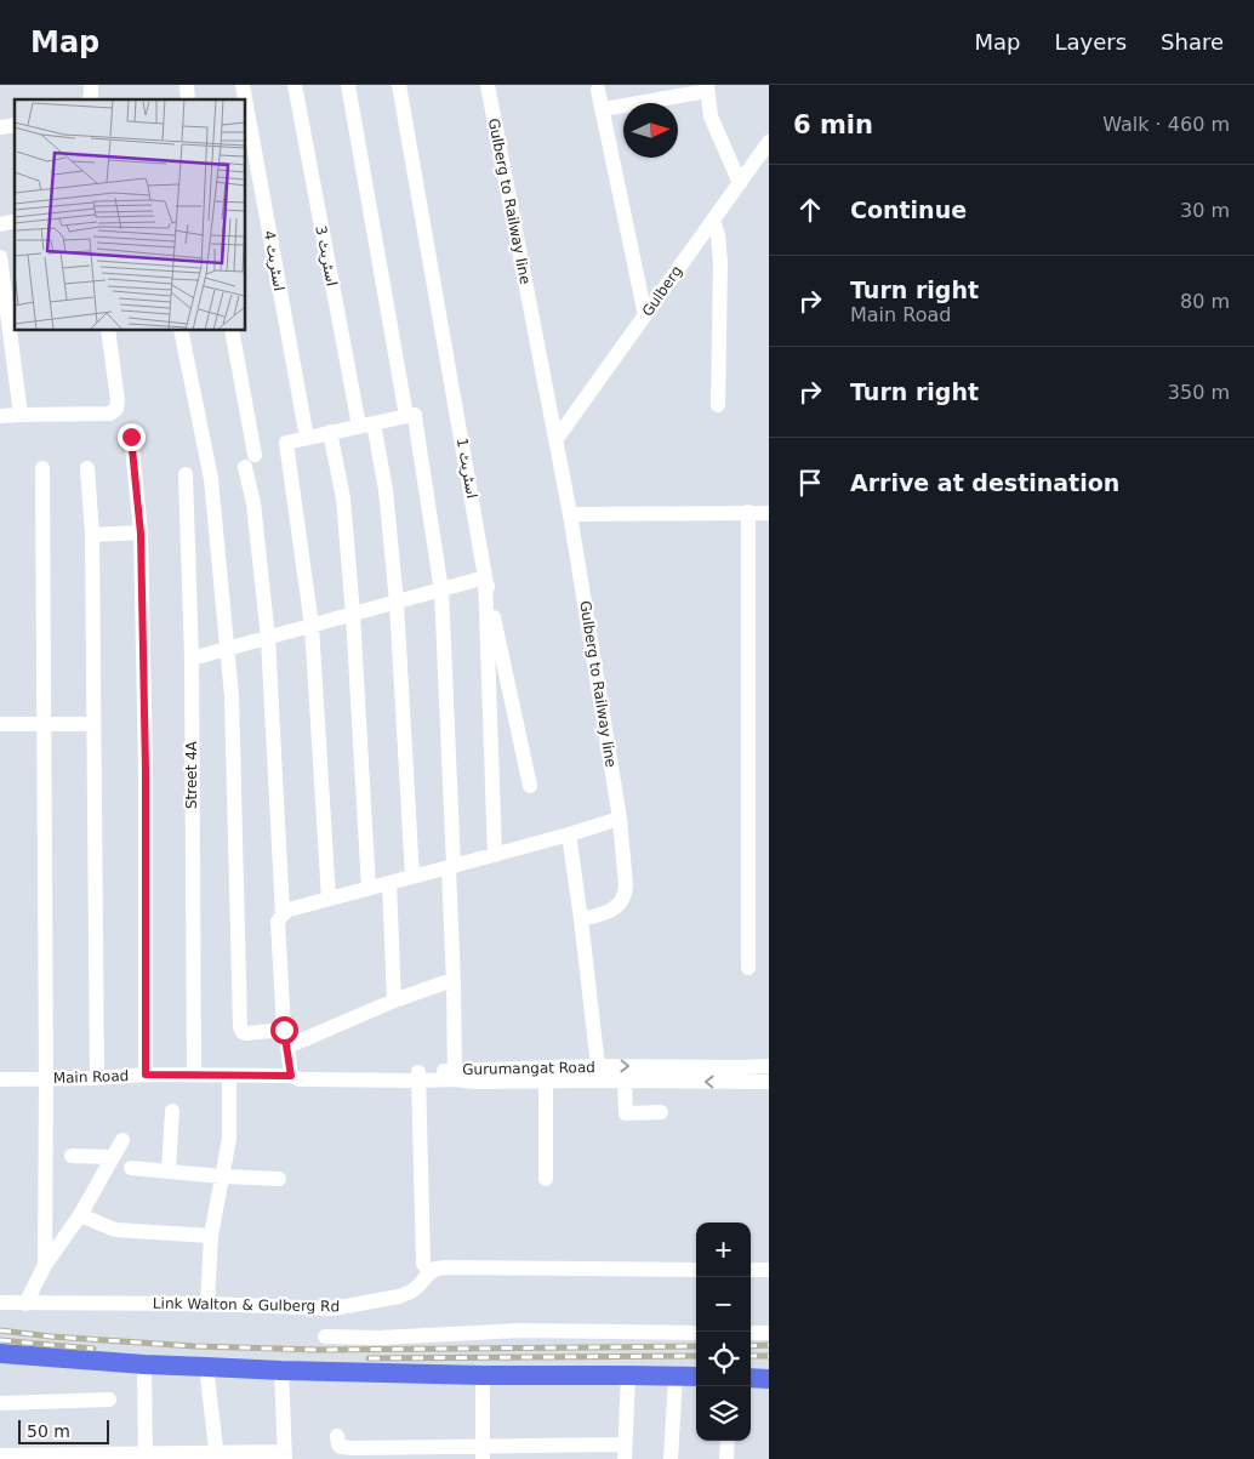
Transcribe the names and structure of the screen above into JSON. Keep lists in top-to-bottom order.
{
  "streets": {
    "street": [
      "Gulberg to Railway line",
      "اسٹریٹ 3",
      "اسٹریٹ 4",
      "Gulberg",
      "اسٹریٹ 1",
      "Street 4A",
      "Gurumangat Road",
      "Main Road",
      "Link Walton & Gulberg Rd"
    ]
  },
  "crossings": [
    ["Gulberg to Railway line", "Gulberg"],
    ["Street 4A", "Main Road"],
    ["Gurumangat Road", "Main Road"]
  ],
  "scale_bar": "50 m",
  "north": "right",
  "page": {
    "header": "Map",
    "nav": ["Map", "Layers", "Share"],
    "heading": ["6 min", "Walk · 460 m"],
    "list": [
      ["Continue", "30 m"],
      ["Turn right", "Main Road", "80 m"],
      ["Turn right", "350 m"],
      "Arrive at destination"
    ],
    "map_buttons": ["+", "−"],
    "scale": "50 m"
  }
}
